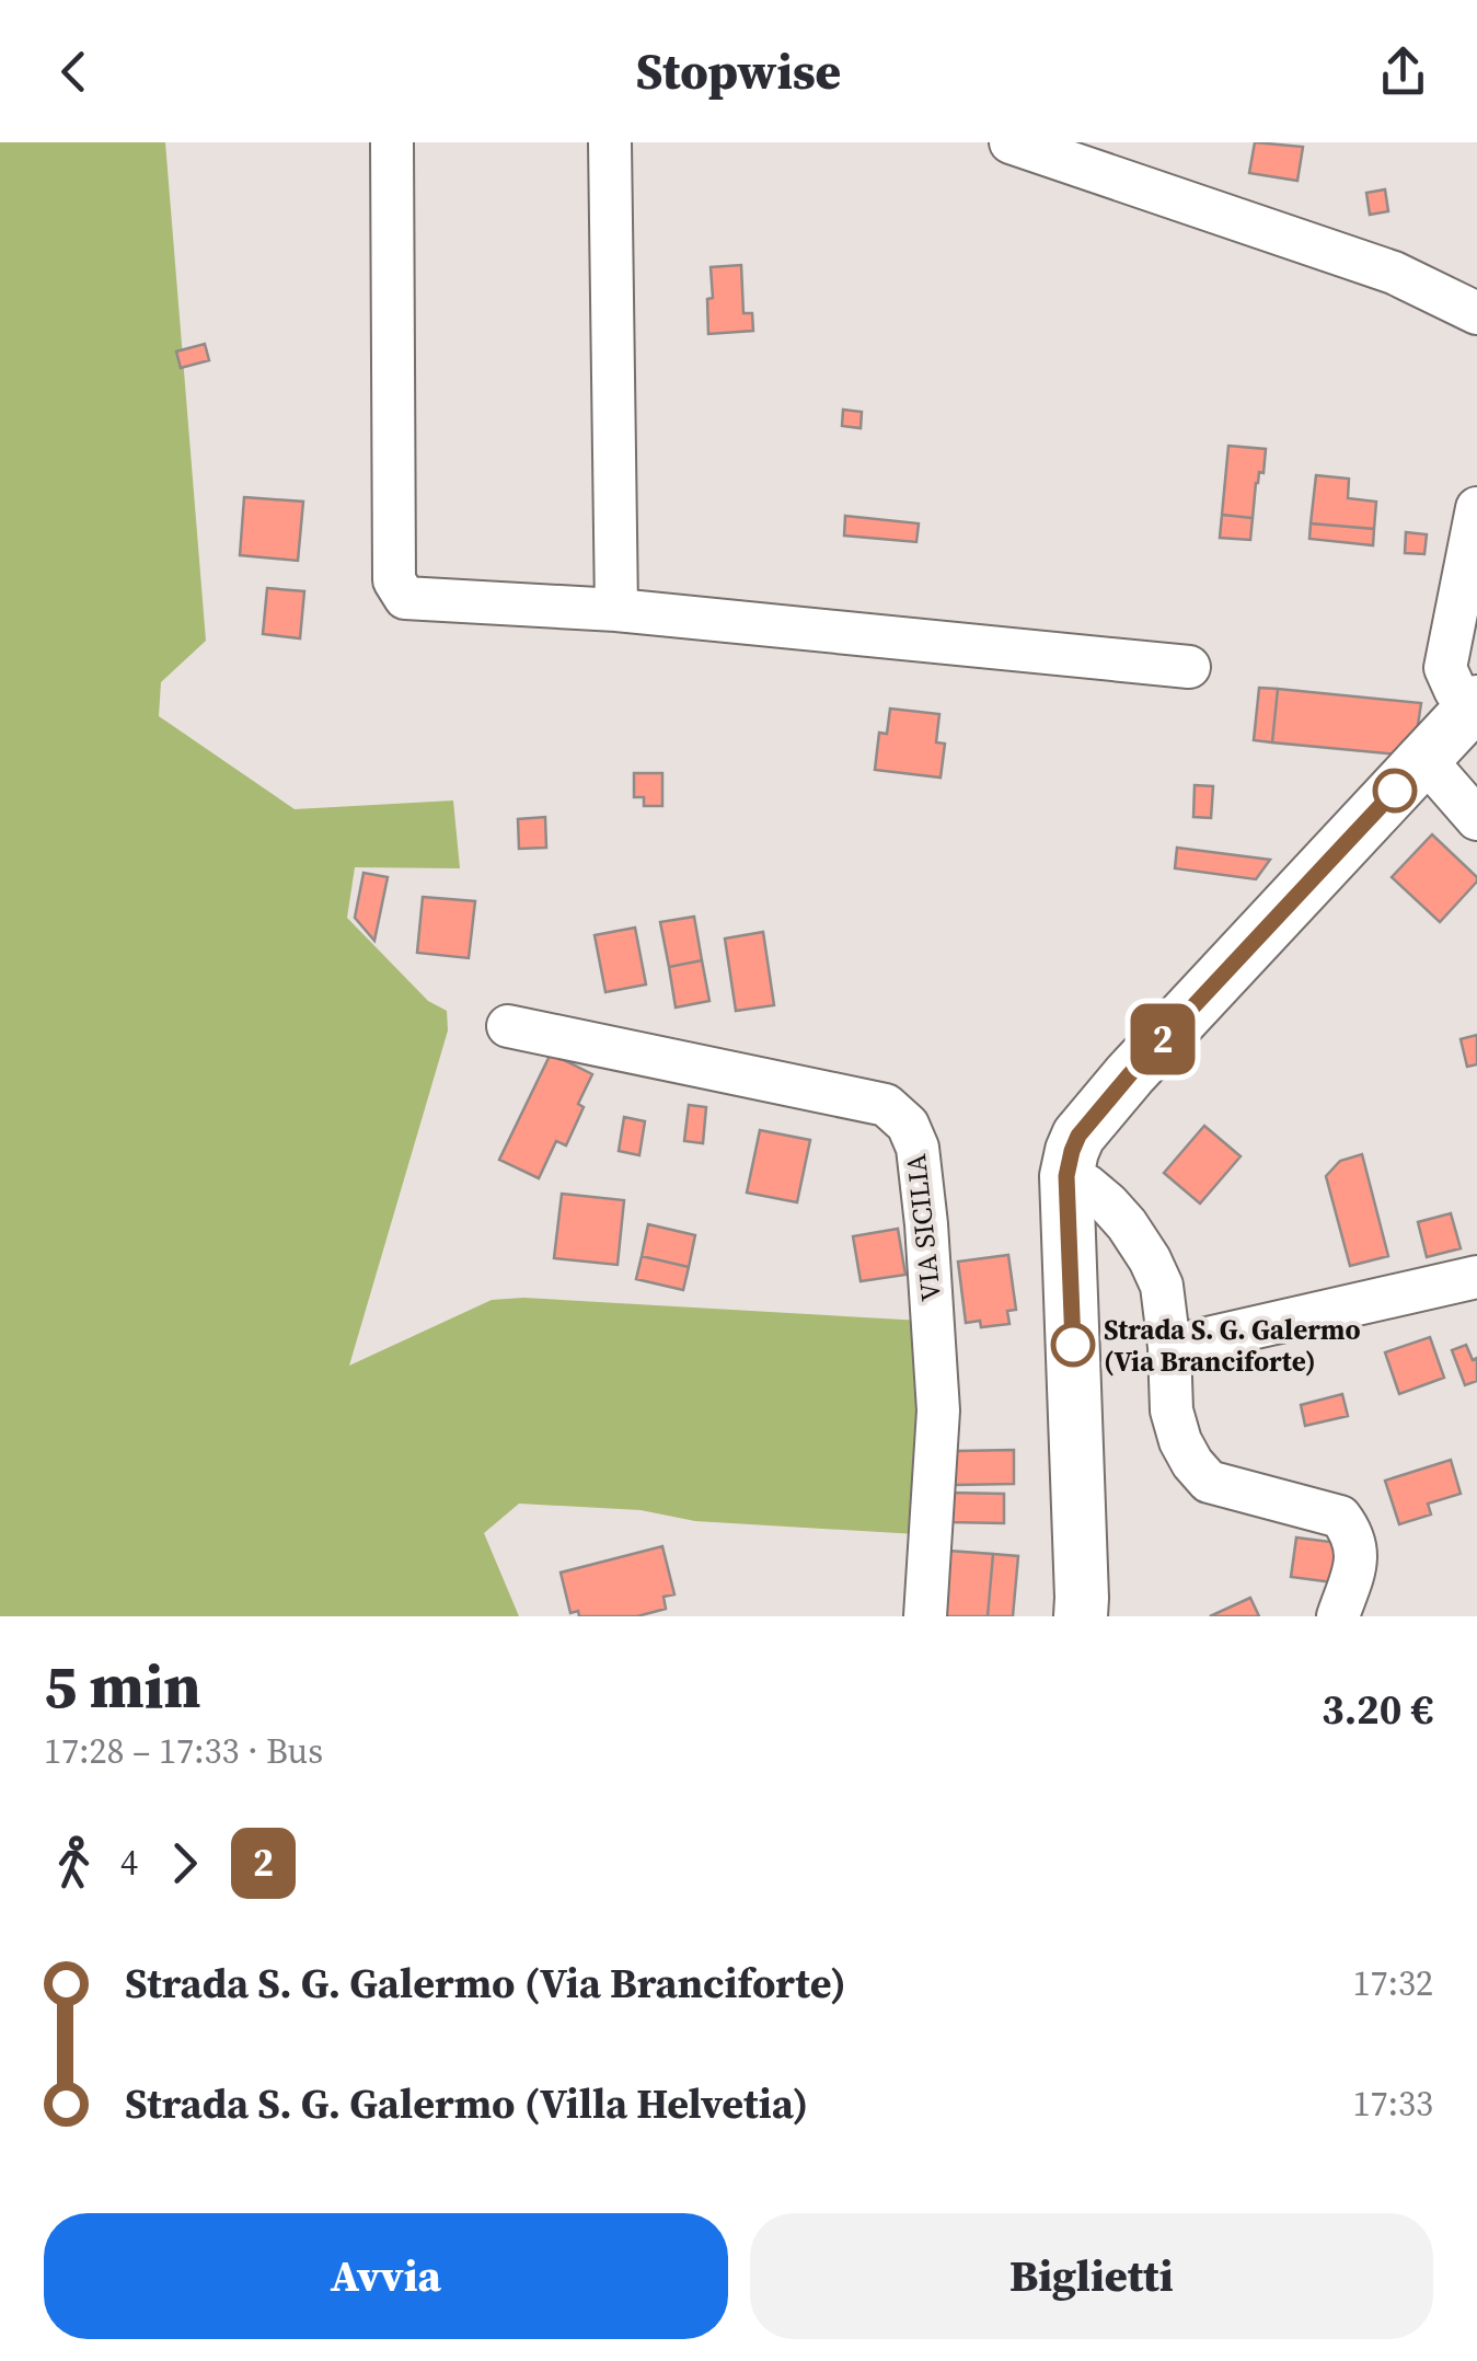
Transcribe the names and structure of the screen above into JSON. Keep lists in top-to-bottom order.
{
  "streets": {
    "street": ["VIA SICILIA"]
  },
  "places": ["Strada S. G. Galermo (Via Branciforte)"],
  "lines": ["bus line 2"],
  "page": {
    "header": "Stopwise",
    "on_map": "2",
    "heading": ["5 min", "17:28 – 17:33 · Bus", "3.20 €"],
    "legs": ["4", "2"],
    "list": [
      {
        "name": "Strada S. G. Galermo (Via Branciforte)",
        "value": "17:32"
      },
      {
        "name": "Strada S. G. Galermo (Villa Helvetia)",
        "value": "17:33"
      }
    ],
    "buttons": ["Avvia", "Biglietti"]
  }
}
